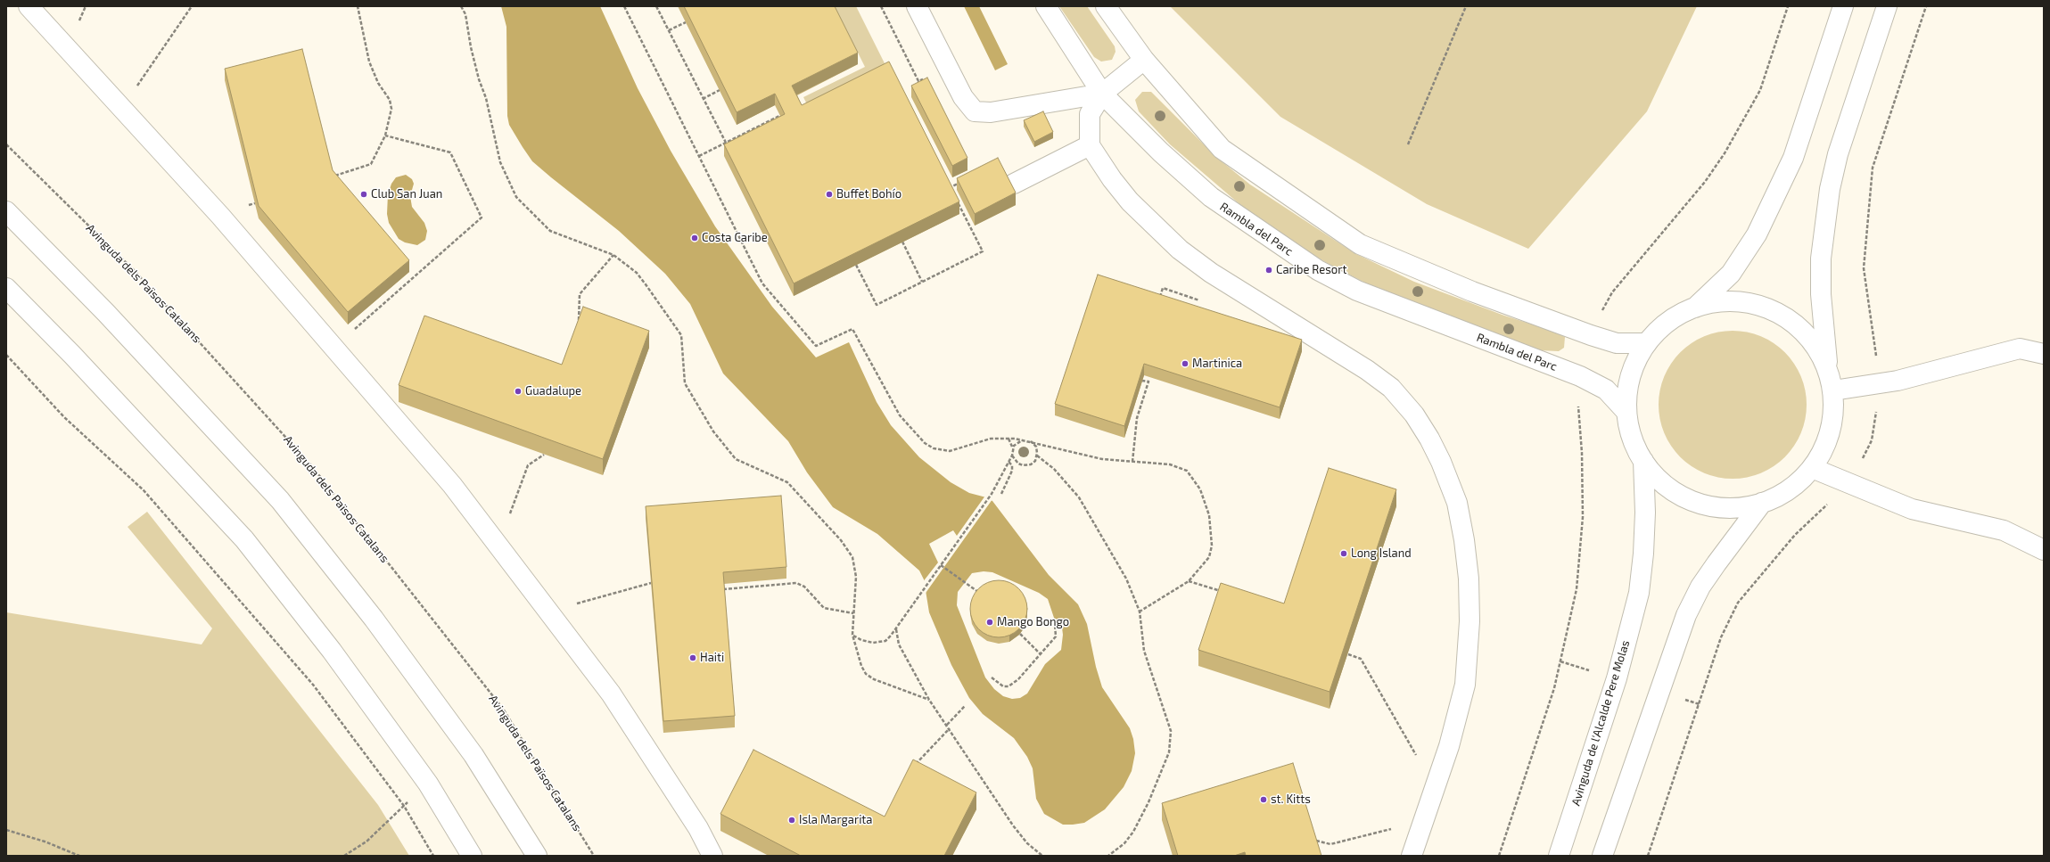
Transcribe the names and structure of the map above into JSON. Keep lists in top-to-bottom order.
{
  "streets": {
    "street": ["Rambla del Parc", "Avinguda de l'Alcalde Pere Molas"],
    "path": ["Avinguda dels Països Catalans"]
  },
  "places": [
    "Club San Juan",
    "Buffet Bohío",
    "Costa Caribe",
    "Caribe Resort",
    "Martinica",
    "Guadalupe",
    "Long Island",
    "Mango Bongo",
    "Haiti",
    "st. Kitts",
    "Isla Margarita"
  ]
}
